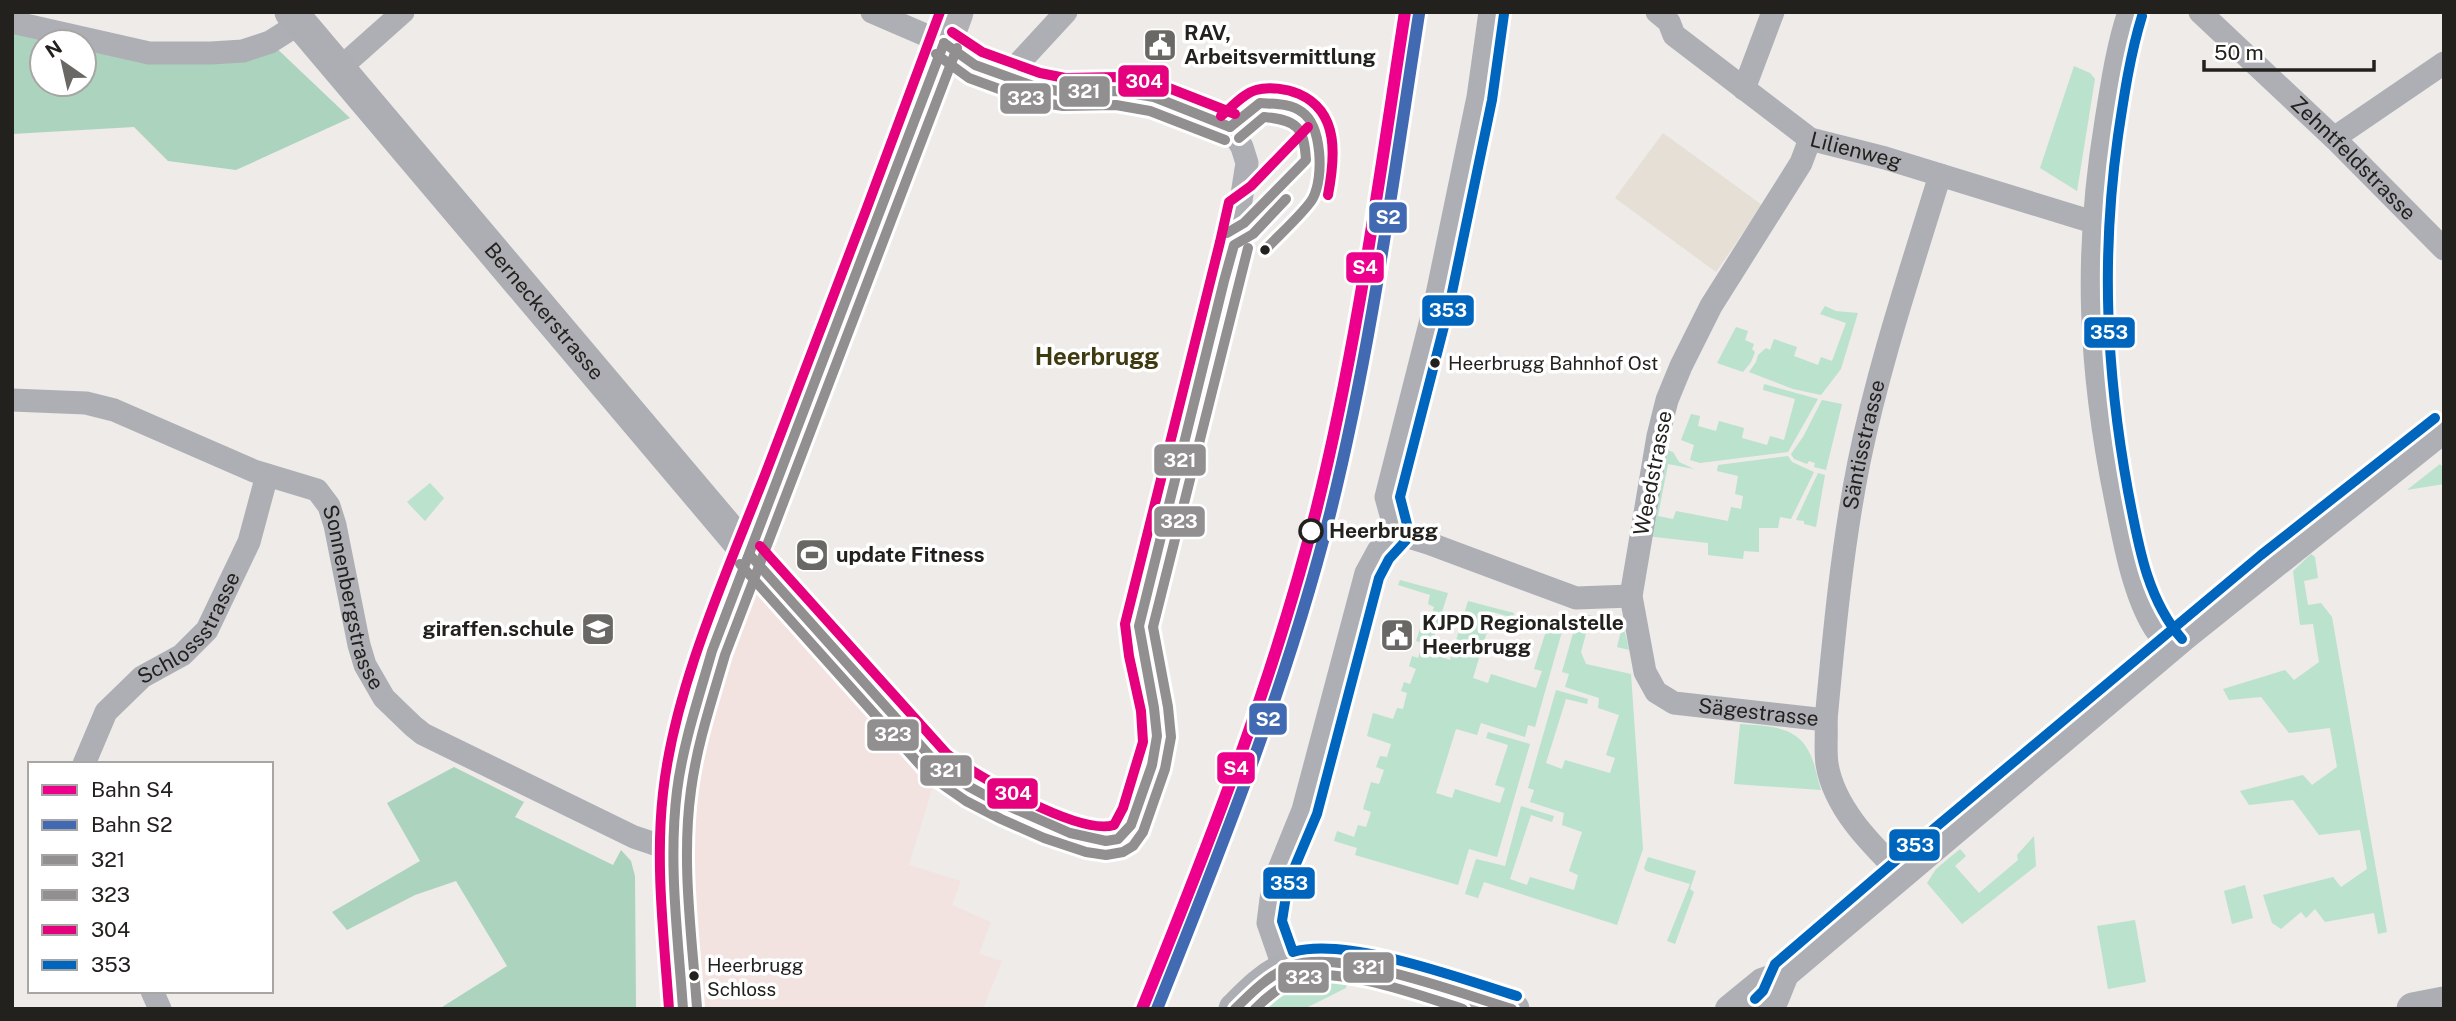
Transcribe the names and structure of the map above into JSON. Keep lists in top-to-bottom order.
{
  "streets": {
    "main road": ["Berneckerstrasse"],
    "street": [
      "Lilienweg",
      "Zehntfeldstrasse",
      "Säntisstrasse",
      "Weedstrasse",
      "Sonnenbergstrasse",
      "Schlossstrasse",
      "Sägestrasse"
    ]
  },
  "crossings": [
    ["Lilienweg", "Säntisstrasse"],
    ["Lilienweg", "Weedstrasse"],
    ["Säntisstrasse", "Sägestrasse"],
    ["Weedstrasse", "Sägestrasse"],
    ["Sonnenbergstrasse", "Schlossstrasse"]
  ],
  "districts": ["Heerbrugg"],
  "places": {
    "public building": ["RAV, Arbeitsvermittlung", "KJPD Regionalstelle Heerbrugg"],
    "other": ["Heerbrugg Bahnhof Ost", "Heerbrugg", "Heerbrugg Schloss"],
    "sports": ["update Fitness"],
    "school or university": ["giraffen.schule"]
  },
  "lines": [
    "rail line S4",
    "transit line 304",
    "rail line S2",
    "transit line 353",
    "transit line 321",
    "transit line 323"
  ],
  "legend": [
    "Bahn S4",
    "Bahn S2",
    "321",
    "323",
    "304",
    "353"
  ],
  "scale_bar": "50 m",
  "north": "top left"
}
